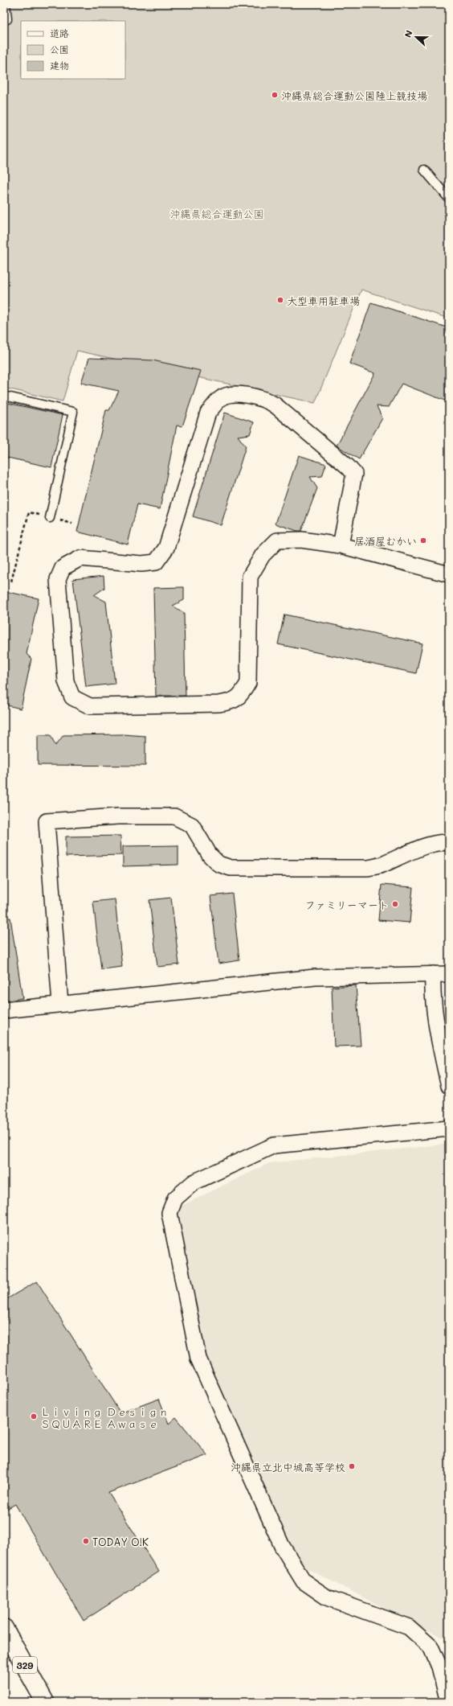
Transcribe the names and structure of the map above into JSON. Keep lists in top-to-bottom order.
{
  "streets": {
    "highway": ["329"]
  },
  "parks": ["沖縄県総合運動公園"],
  "places": [
    "沖縄県総合運動公園陸上競技場",
    "大型車用駐車場",
    "居酒屋むかい",
    "ファミリーマート",
    "Ｌｉｖｉｎｇ Ｄｅｓｉｇｎ ＳＱＵＡＲＥ Ａｗａｓｅ",
    "沖縄県立北中城高等学校",
    "TODAY O!K"
  ],
  "legend": ["道路", "公園", "建物"],
  "north": "left"
}
